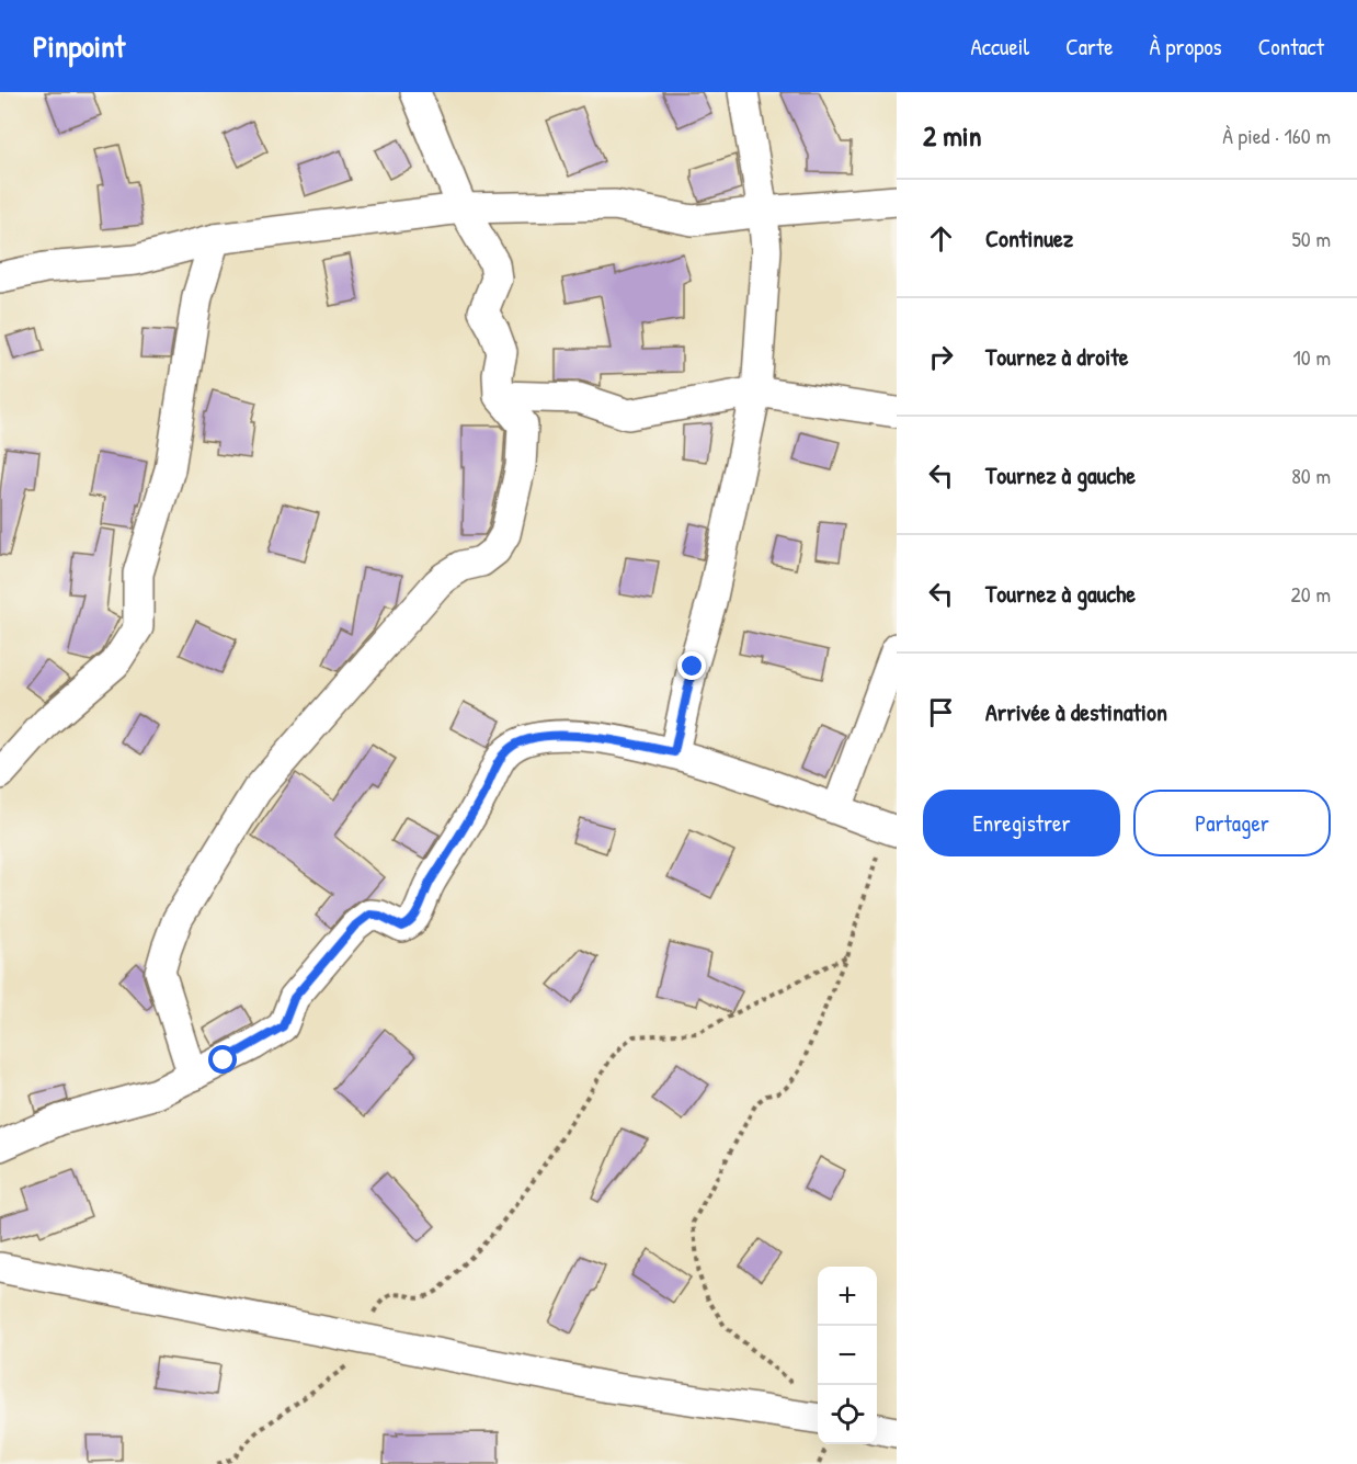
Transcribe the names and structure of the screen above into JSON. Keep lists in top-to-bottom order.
{
  "page": {
    "header": "Pinpoint",
    "nav": [
      "Accueil",
      "Carte",
      "À propos",
      "Contact"
    ],
    "heading": ["2 min", "À pied · 160 m"],
    "list": [
      ["Continuez", "50 m"],
      ["Tournez à droite", "10 m"],
      ["Tournez à gauche", "80 m"],
      ["Tournez à gauche", "20 m"],
      "Arrivée à destination"
    ],
    "buttons": ["Enregistrer", "Partager"],
    "map_buttons": ["+", "−"]
  }
}
